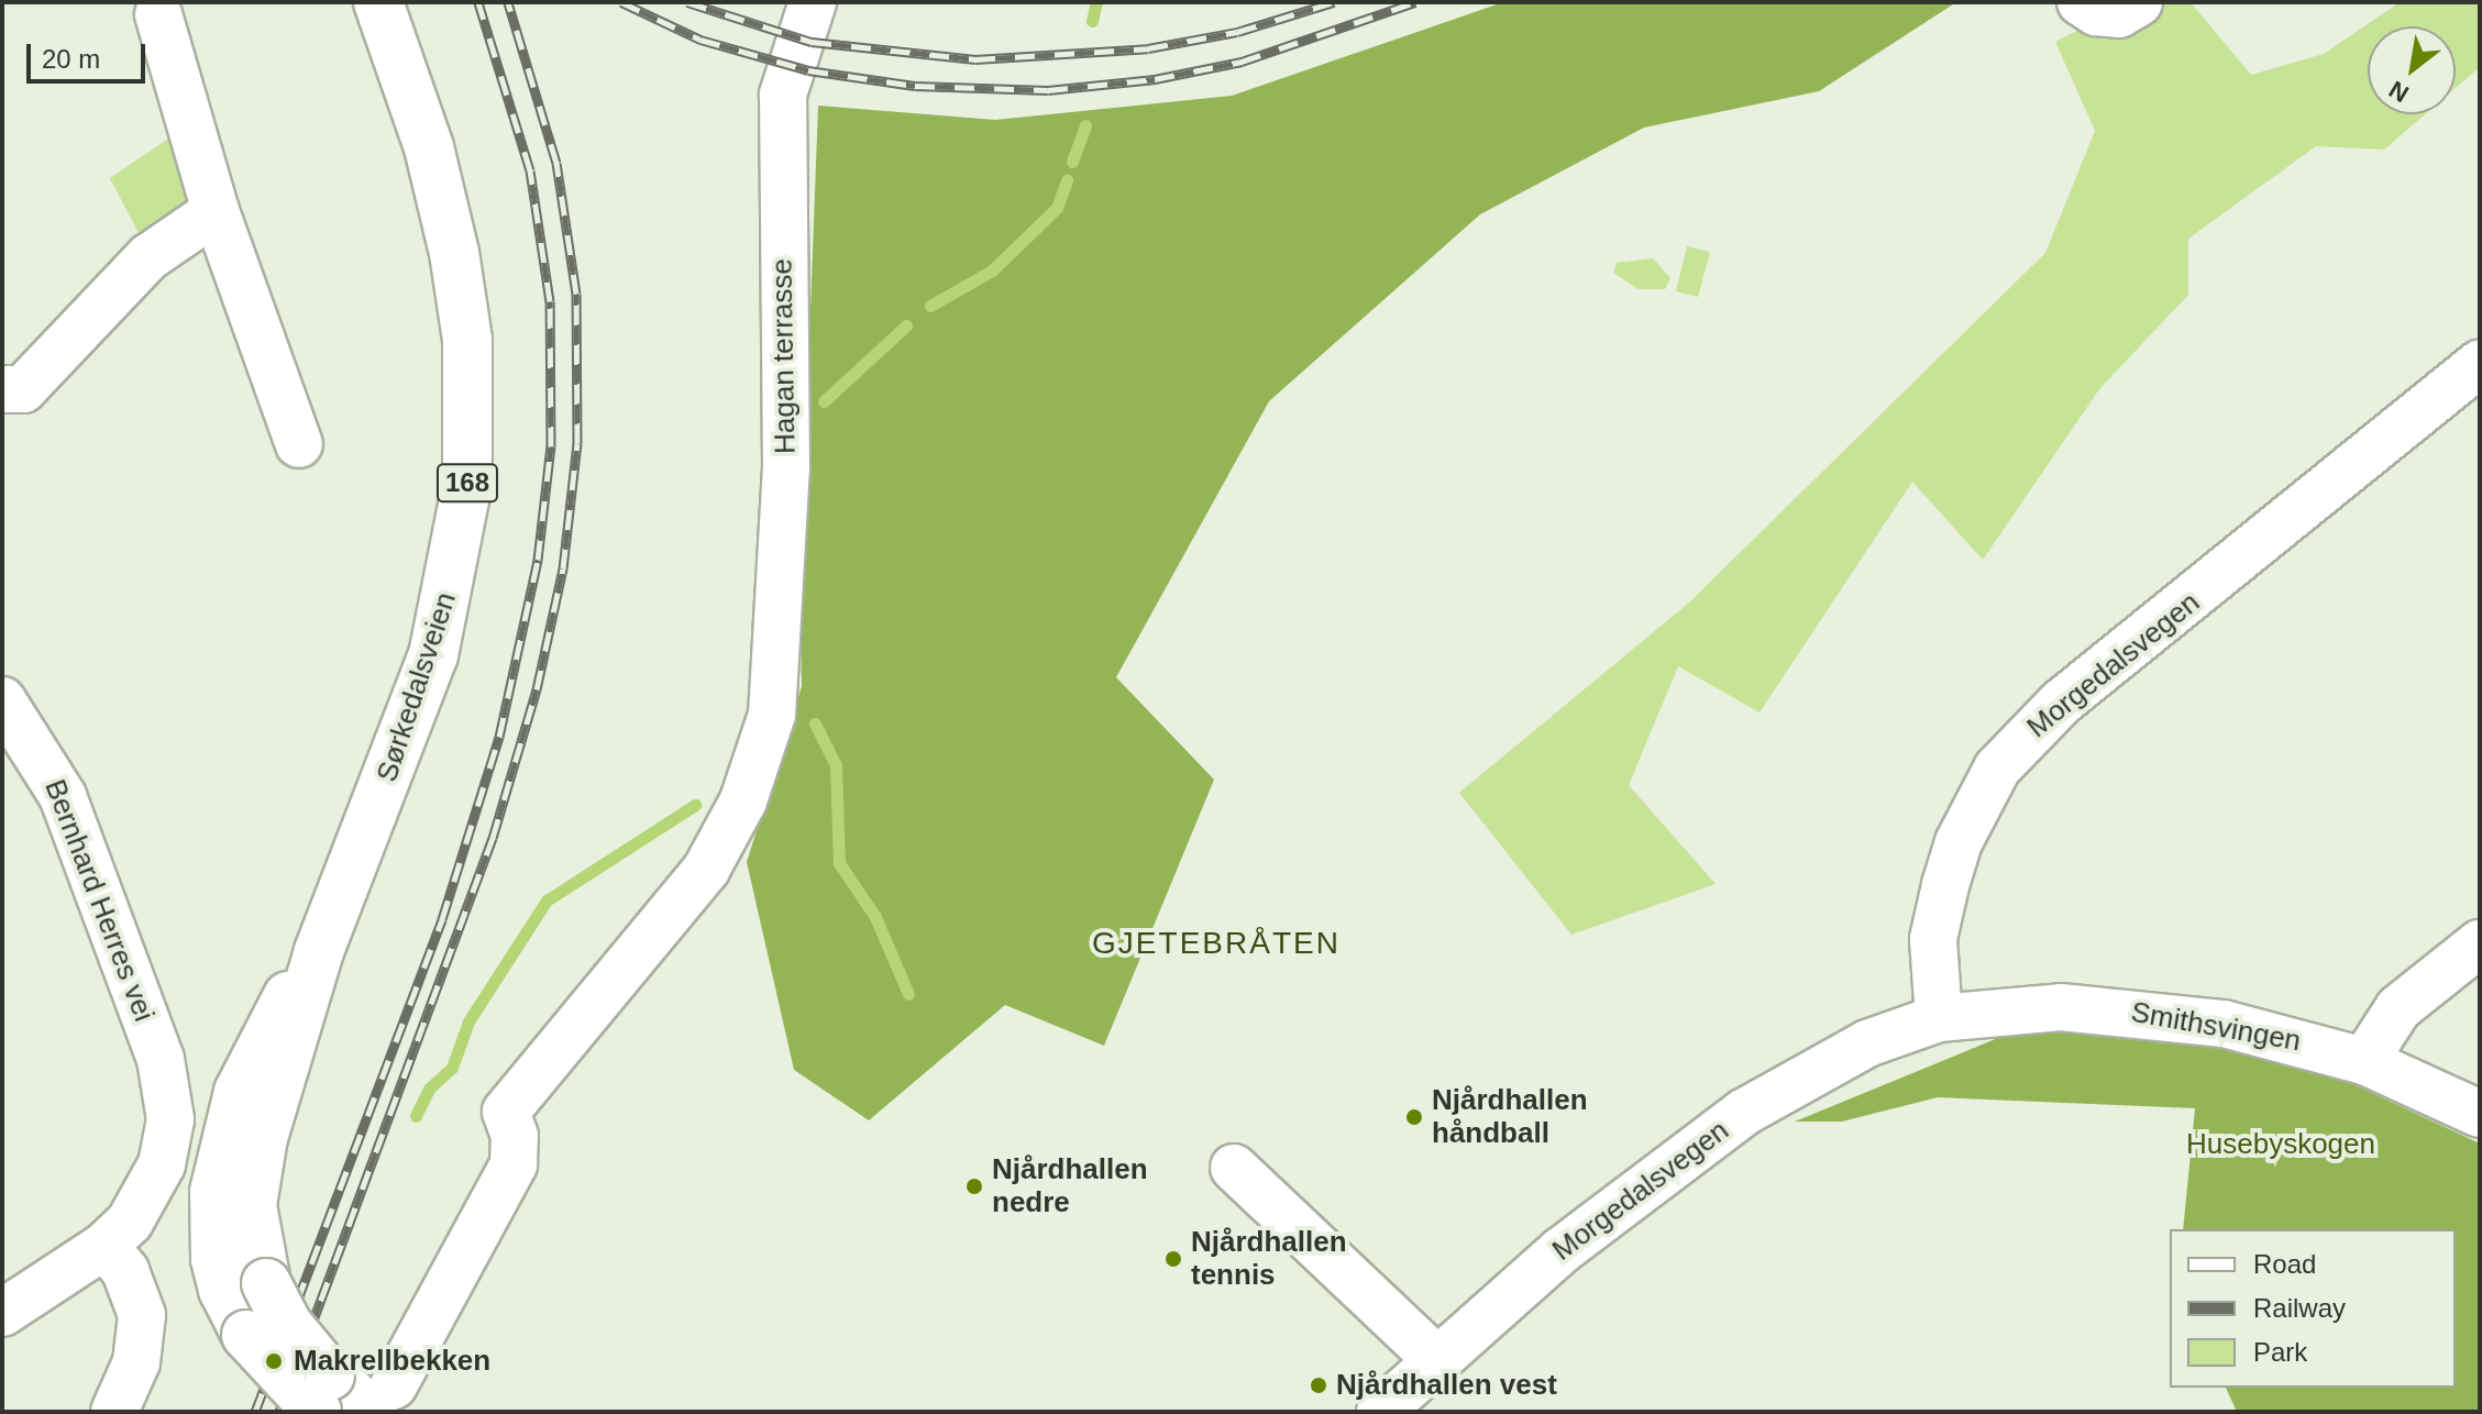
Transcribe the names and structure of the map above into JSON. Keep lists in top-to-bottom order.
{
  "streets": {
    "main road": ["168", "Sørkedalsveien"],
    "street": [
      "Hagan terrasse",
      "Morgedalsvegen",
      "Bernhard Herres vei",
      "Smithsvingen"
    ]
  },
  "crossings": [
    ["Hagan terrasse", "Sørkedalsveien"],
    ["Morgedalsvegen", "Smithsvingen"]
  ],
  "districts": ["GJETEBRÅTEN"],
  "parks": ["Husebyskogen"],
  "places": [
    "Njårdhallen håndball",
    "Njårdhallen nedre",
    "Njårdhallen tennis",
    "Makrellbekken",
    "Njårdhallen vest"
  ],
  "legend": ["Road", "Railway", "Park"],
  "scale_bar": "20 m",
  "north": "bottom left"
}
